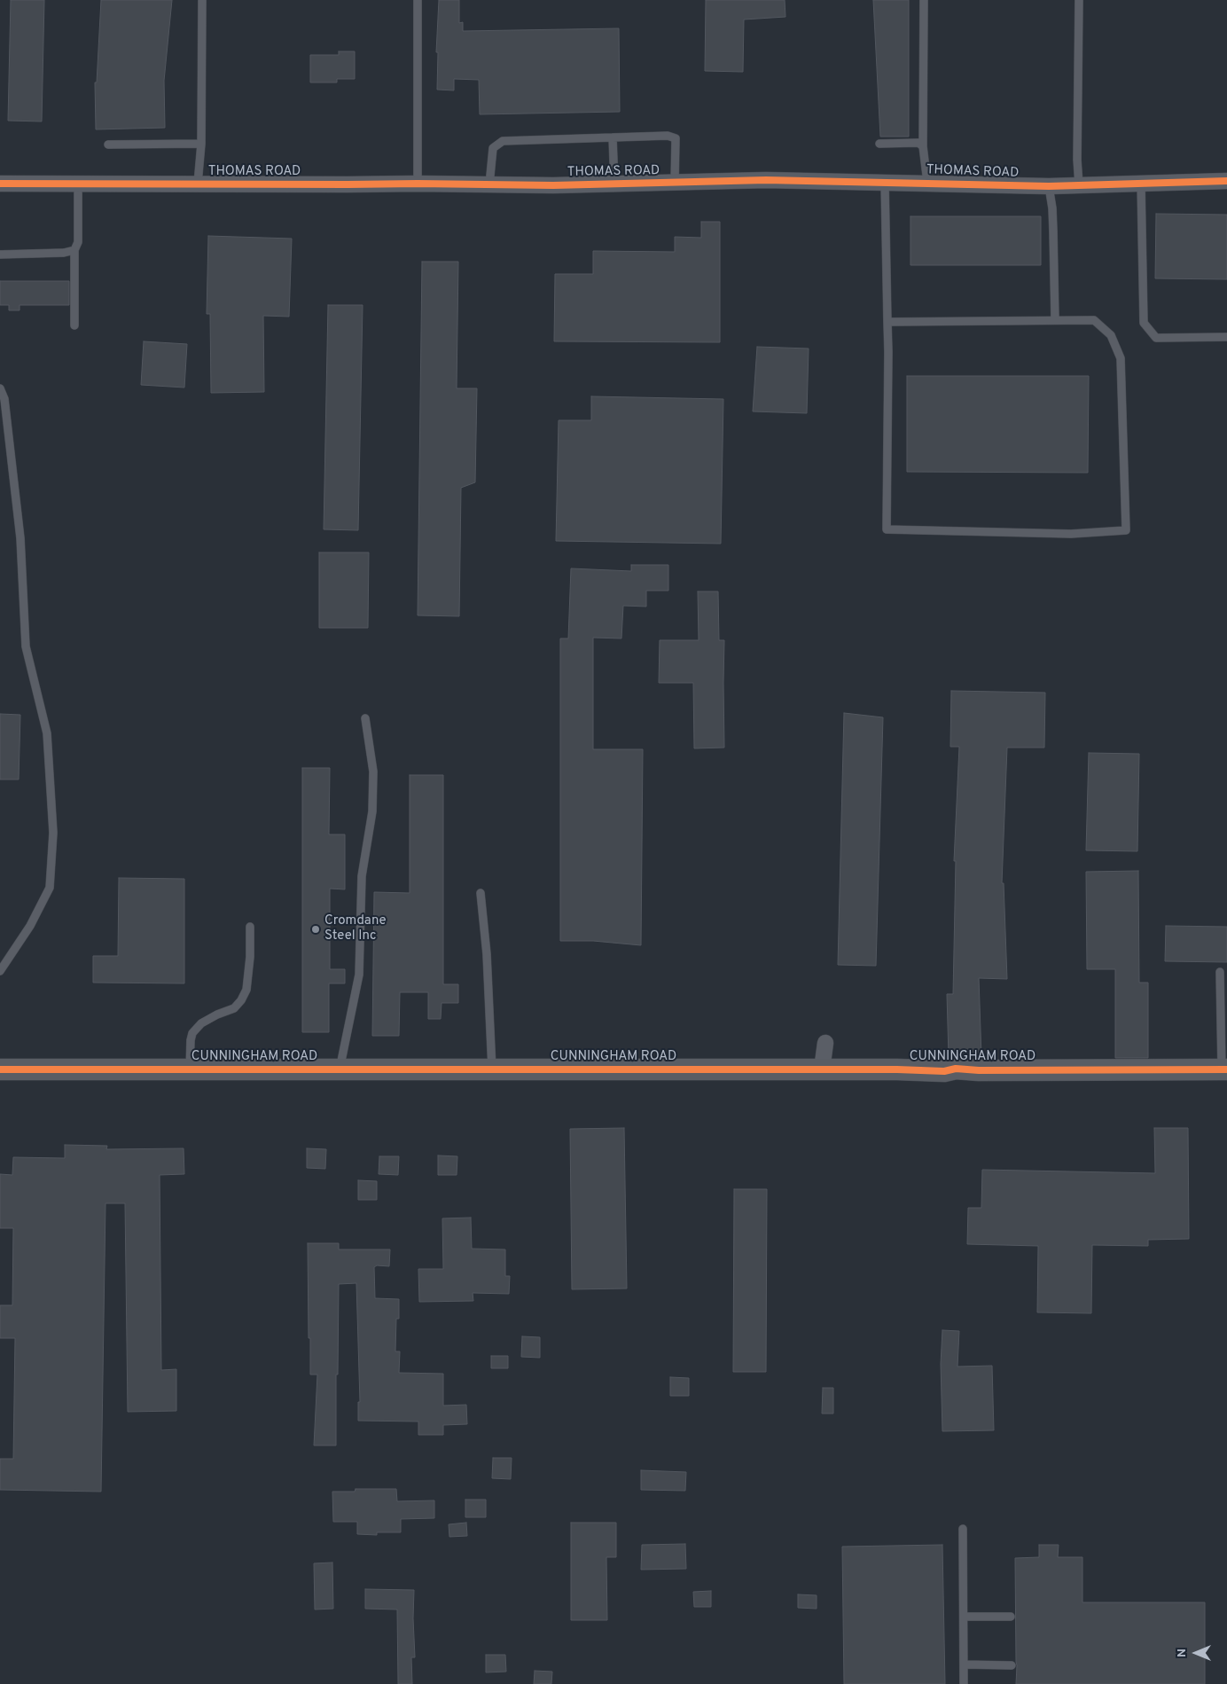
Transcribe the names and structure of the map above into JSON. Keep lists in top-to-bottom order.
{
  "streets": {
    "street": ["THOMAS ROAD", "CUNNINGHAM ROAD"]
  },
  "places": ["Cromdane Steel Inc"],
  "north": "left"
}
